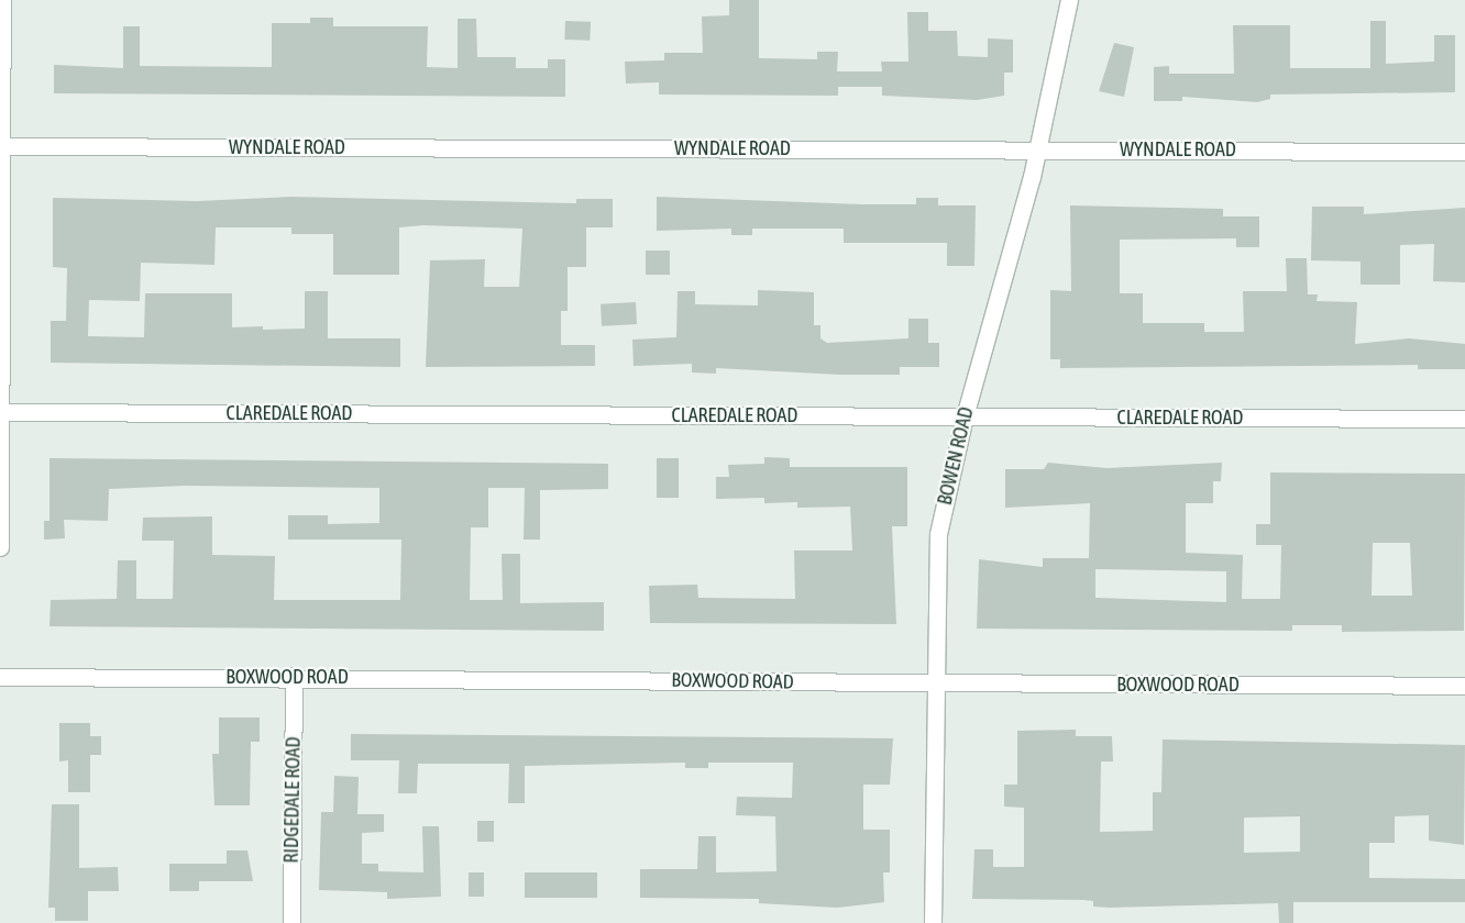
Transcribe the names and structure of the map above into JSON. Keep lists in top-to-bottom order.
{
  "streets": {
    "street": [
      "WYNDALE ROAD",
      "CLAREDALE ROAD",
      "BOWEN ROAD",
      "BOXWOOD ROAD",
      "RIDGEDALE ROAD"
    ]
  },
  "crossings": [
    ["WYNDALE ROAD", "BOWEN ROAD"],
    ["CLAREDALE ROAD", "BOWEN ROAD"],
    ["BOWEN ROAD", "BOXWOOD ROAD"],
    ["BOXWOOD ROAD", "RIDGEDALE ROAD"]
  ]
}
